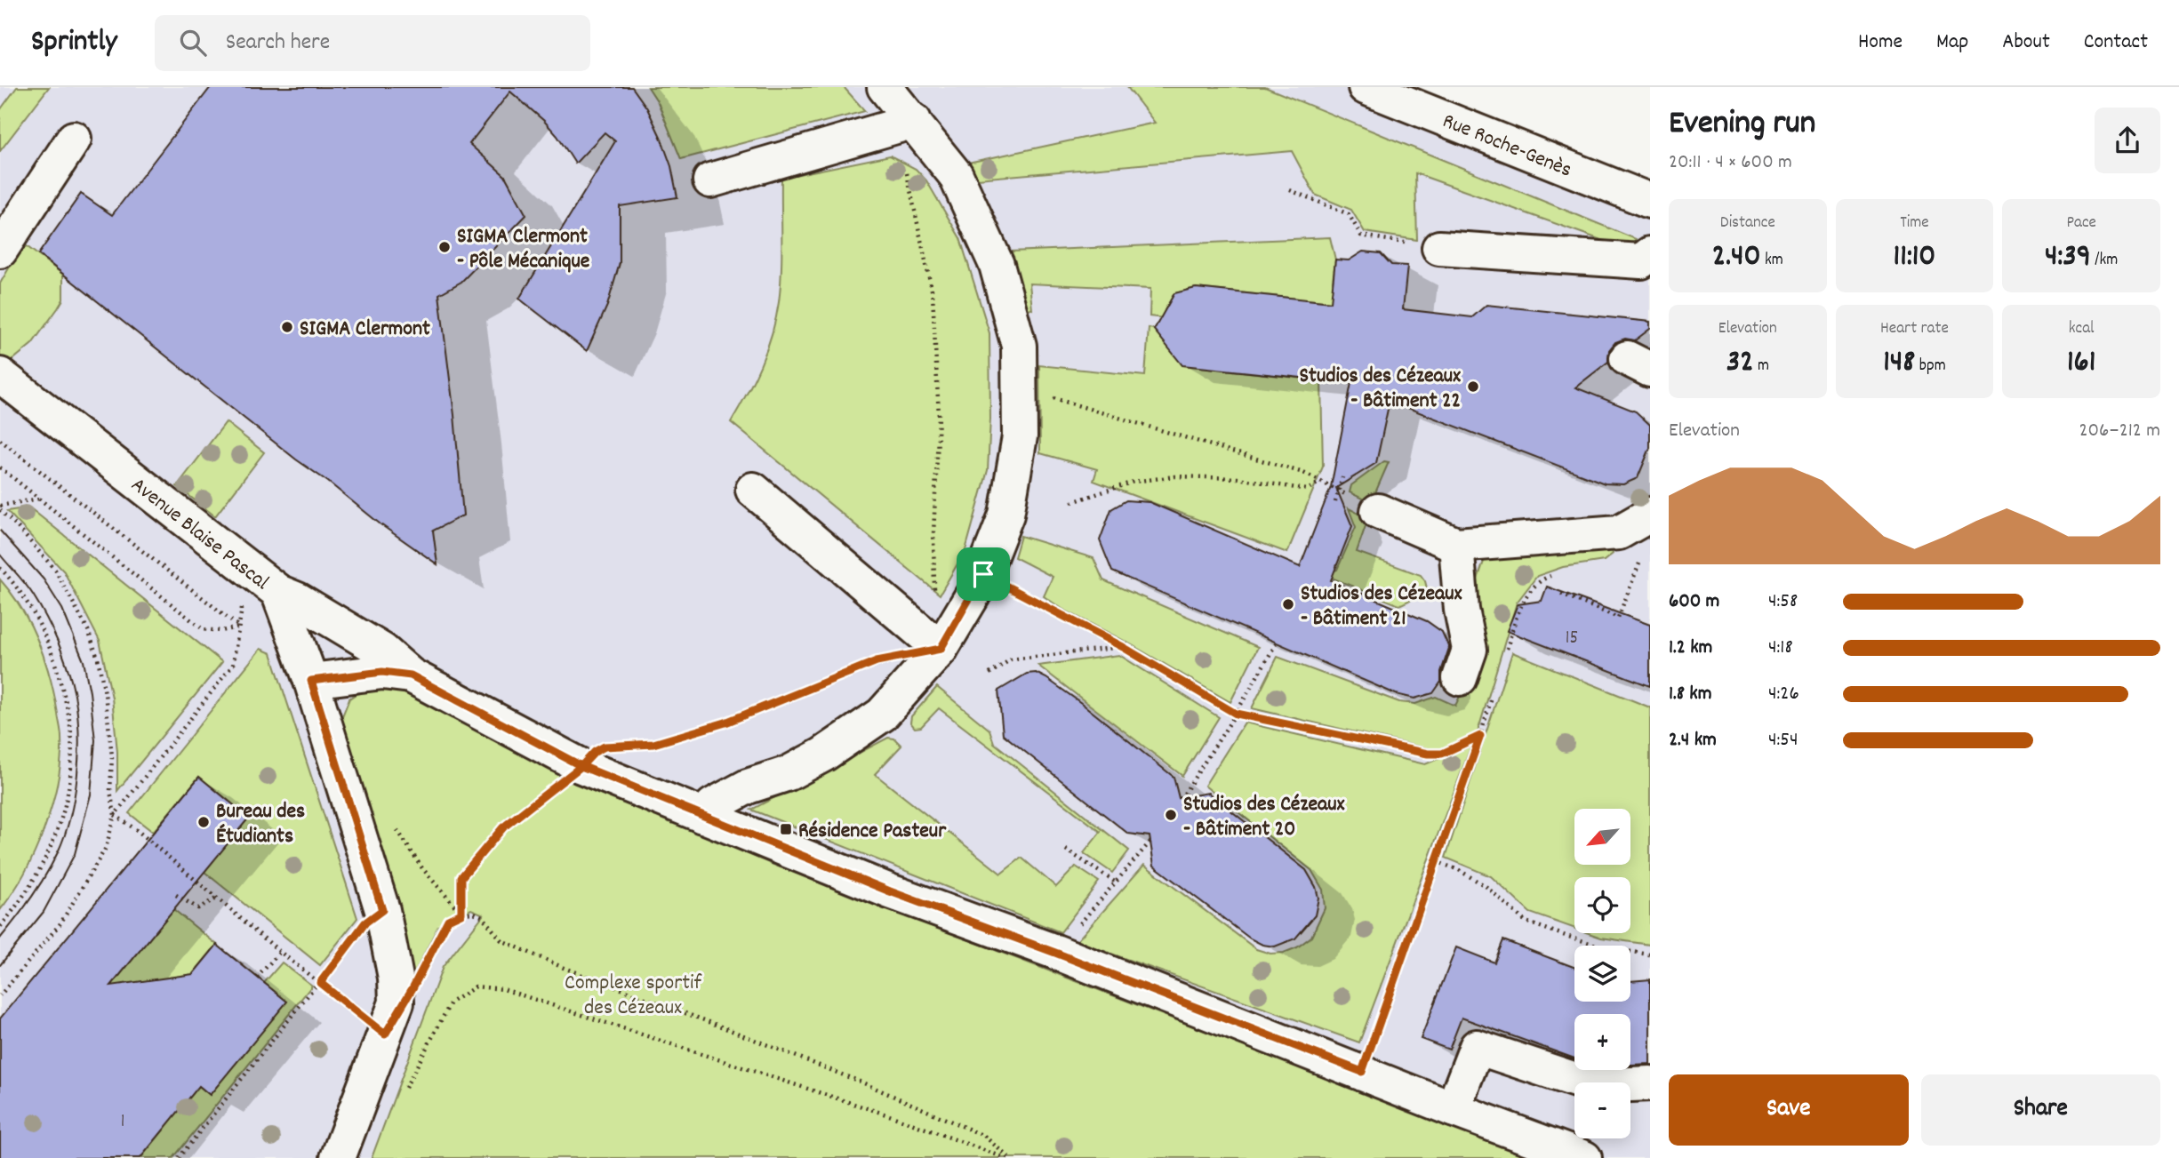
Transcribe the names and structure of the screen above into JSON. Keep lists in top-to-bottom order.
{
  "streets": {
    "street": ["Rue Roche-Genès", "Avenue Blaise Pascal"]
  },
  "parks": ["Complexe sportif des Cézeaux"],
  "places": {
    "other": [
      "SIGMA Clermont - Pôle Mécanique",
      "SIGMA Clermont",
      "Studios des Cézeaux - Bâtiment 22",
      "Studios des Cézeaux - Bâtiment 21",
      "Studios des Cézeaux - Bâtiment 20",
      "Bureau des Étudiants"
    ],
    "transit": ["Résidence Pasteur"]
  },
  "house_numbers": ["15", "1"],
  "north": "bottom left",
  "page": {
    "header": "Sprintly",
    "search": "Search here",
    "nav": [
      "Home",
      "Map",
      "About",
      "Contact"
    ],
    "heading": ["Evening run", "20:11 · 4 × 600 m"],
    "stats": [
      ["Distance", "2.40 km"],
      ["Time", "11:10"],
      ["Pace", "4:39 /km"],
      ["Elevation", "32 m"],
      ["Heart rate", "148 bpm"],
      ["kcal", "161"]
    ],
    "chart": ["Elevation", "206–212 m"],
    "list": [
      {
        "name": "600 m",
        "note": "4:58"
      },
      {
        "name": "1.2 km",
        "note": "4:18"
      },
      {
        "name": "1.8 km",
        "note": "4:26"
      },
      {
        "name": "2.4 km",
        "note": "4:54"
      }
    ],
    "map_buttons": ["+", "−"],
    "buttons": ["Save", "Share"]
  }
}
